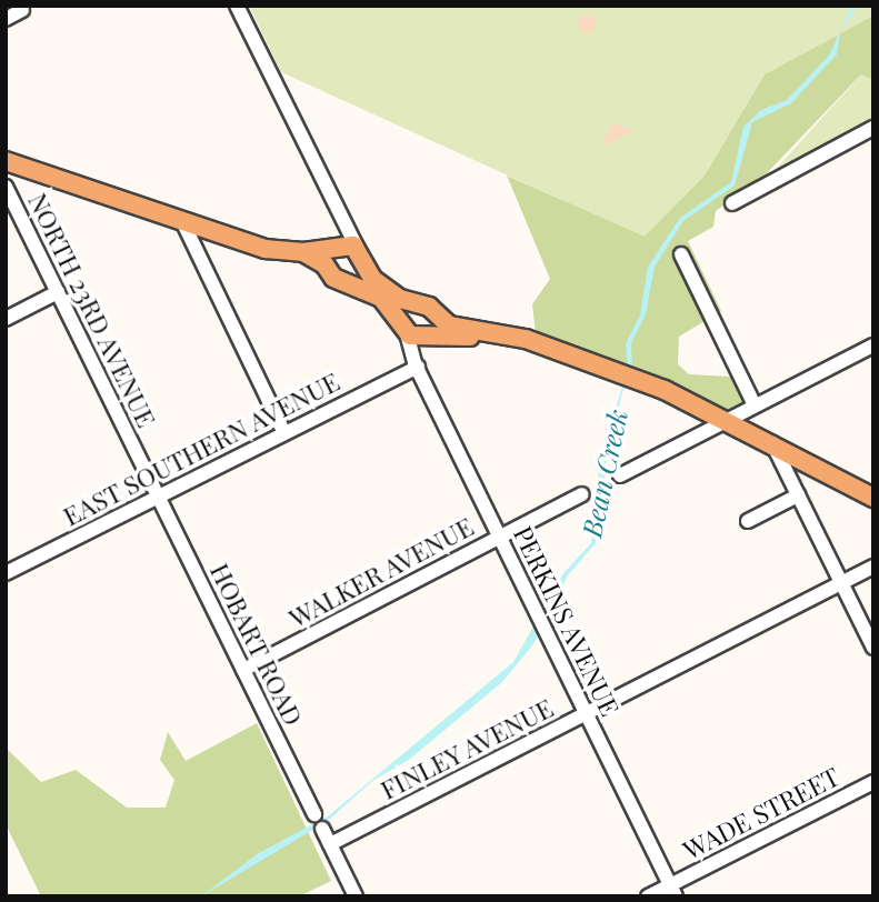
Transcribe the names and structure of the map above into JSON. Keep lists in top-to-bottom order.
{
  "streets": {
    "street": [
      "NORTH 23RD AVENUE",
      "EAST SOUTHERN AVENUE",
      "WALKER AVENUE",
      "PERKINS AVENUE",
      "HOBART ROAD",
      "FINLEY AVENUE",
      "WADE STREET"
    ]
  },
  "crossings": [
    ["NORTH 23RD AVENUE", "EAST SOUTHERN AVENUE"],
    ["NORTH 23RD AVENUE", "HOBART ROAD"],
    ["EAST SOUTHERN AVENUE", "PERKINS AVENUE"],
    ["EAST SOUTHERN AVENUE", "HOBART ROAD"],
    ["WALKER AVENUE", "PERKINS AVENUE"],
    ["WALKER AVENUE", "HOBART ROAD"],
    ["PERKINS AVENUE", "FINLEY AVENUE"],
    ["PERKINS AVENUE", "WADE STREET"]
  ],
  "water": ["Bean Creek"]
}
